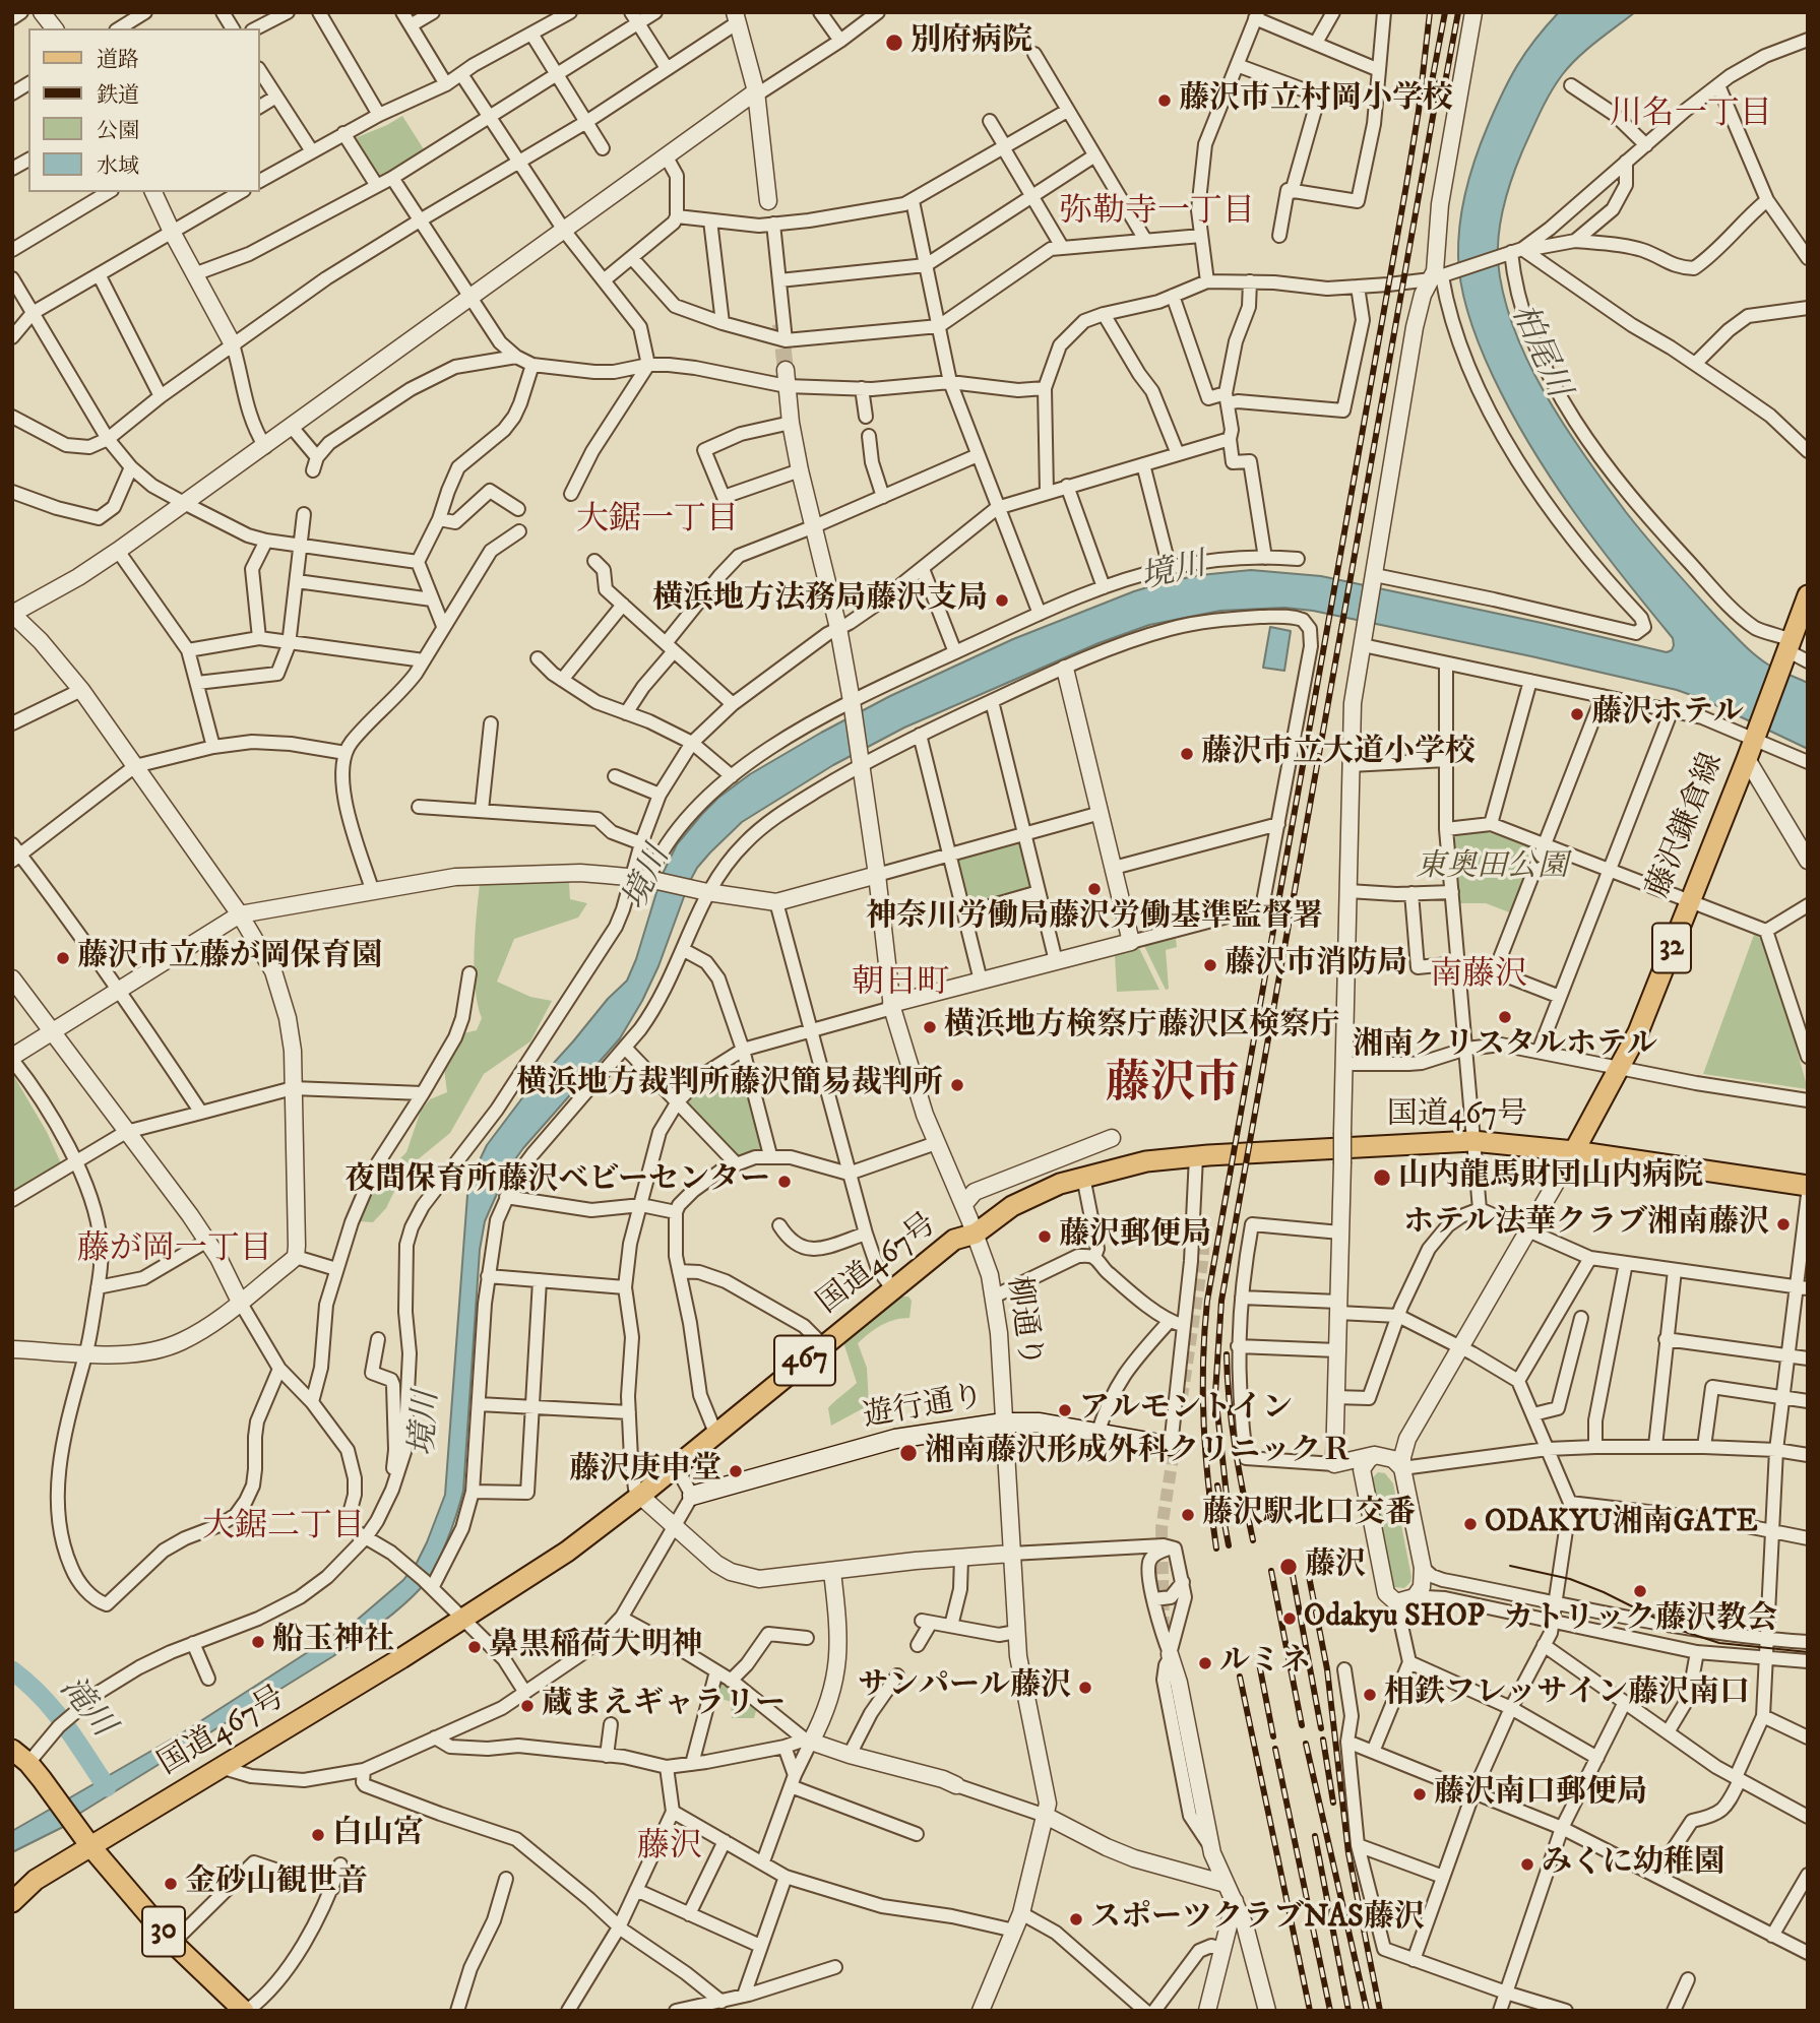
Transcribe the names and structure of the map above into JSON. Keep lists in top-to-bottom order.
{
  "streets": {
    "main road": [
      "藤沢鎌倉線",
      "32",
      "国道467号",
      "467",
      "遊行通り",
      "30"
    ],
    "street": ["柳通り"]
  },
  "crossings": [
    ["藤沢鎌倉線", "国道467号"],
    ["国道467号", "柳通り"],
    ["国道467号", "30"],
    ["柳通り", "遊行通り"]
  ],
  "districts": [
    "川名一丁目",
    "弥勒寺一丁目",
    "大鋸一丁目",
    "南藤沢",
    "朝日町",
    "藤沢市",
    "藤が岡一丁目",
    "大鋸二丁目",
    "藤沢"
  ],
  "water": ["柏尾川", "境川", "滝川"],
  "parks": ["東奥田公園"],
  "places": [
    "別府病院",
    "藤沢市立村岡小学校",
    "横浜地方法務局藤沢支局",
    "藤沢ホテル",
    "藤沢市立大道小学校",
    "神奈川労働局藤沢労働基準監督署",
    "藤沢市立藤が岡保育園",
    "藤沢市消防局",
    "湘南クリスタルホテル",
    "横浜地方検察庁藤沢区検察庁",
    "横浜地方裁判所藤沢簡易裁判所",
    "山内龍馬財団山内病院",
    "夜間保育所藤沢ベビーセンター",
    "ホテル法華クラブ湘南藤沢",
    "藤沢郵便局",
    "アルモントイン",
    "湘南藤沢形成外科クリニックＲ",
    "藤沢庚申堂",
    "藤沢駅北口交番",
    "ODAKYU湘南GATE",
    "藤沢",
    "カトリック藤沢教会",
    "Odakyu SHOP",
    "船玉神社",
    "鼻黒稲荷大明神",
    "ルミネ",
    "サンパール藤沢",
    "相鉄フレッサイン藤沢南口",
    "蔵まえギャラリー",
    "藤沢南口郵便局",
    "白山宮",
    "みくに幼稚園",
    "金砂山観世音",
    "スポーツクラブNAS藤沢"
  ],
  "legend": [
    "道路",
    "鉄道",
    "公園",
    "水域"
  ]
}
